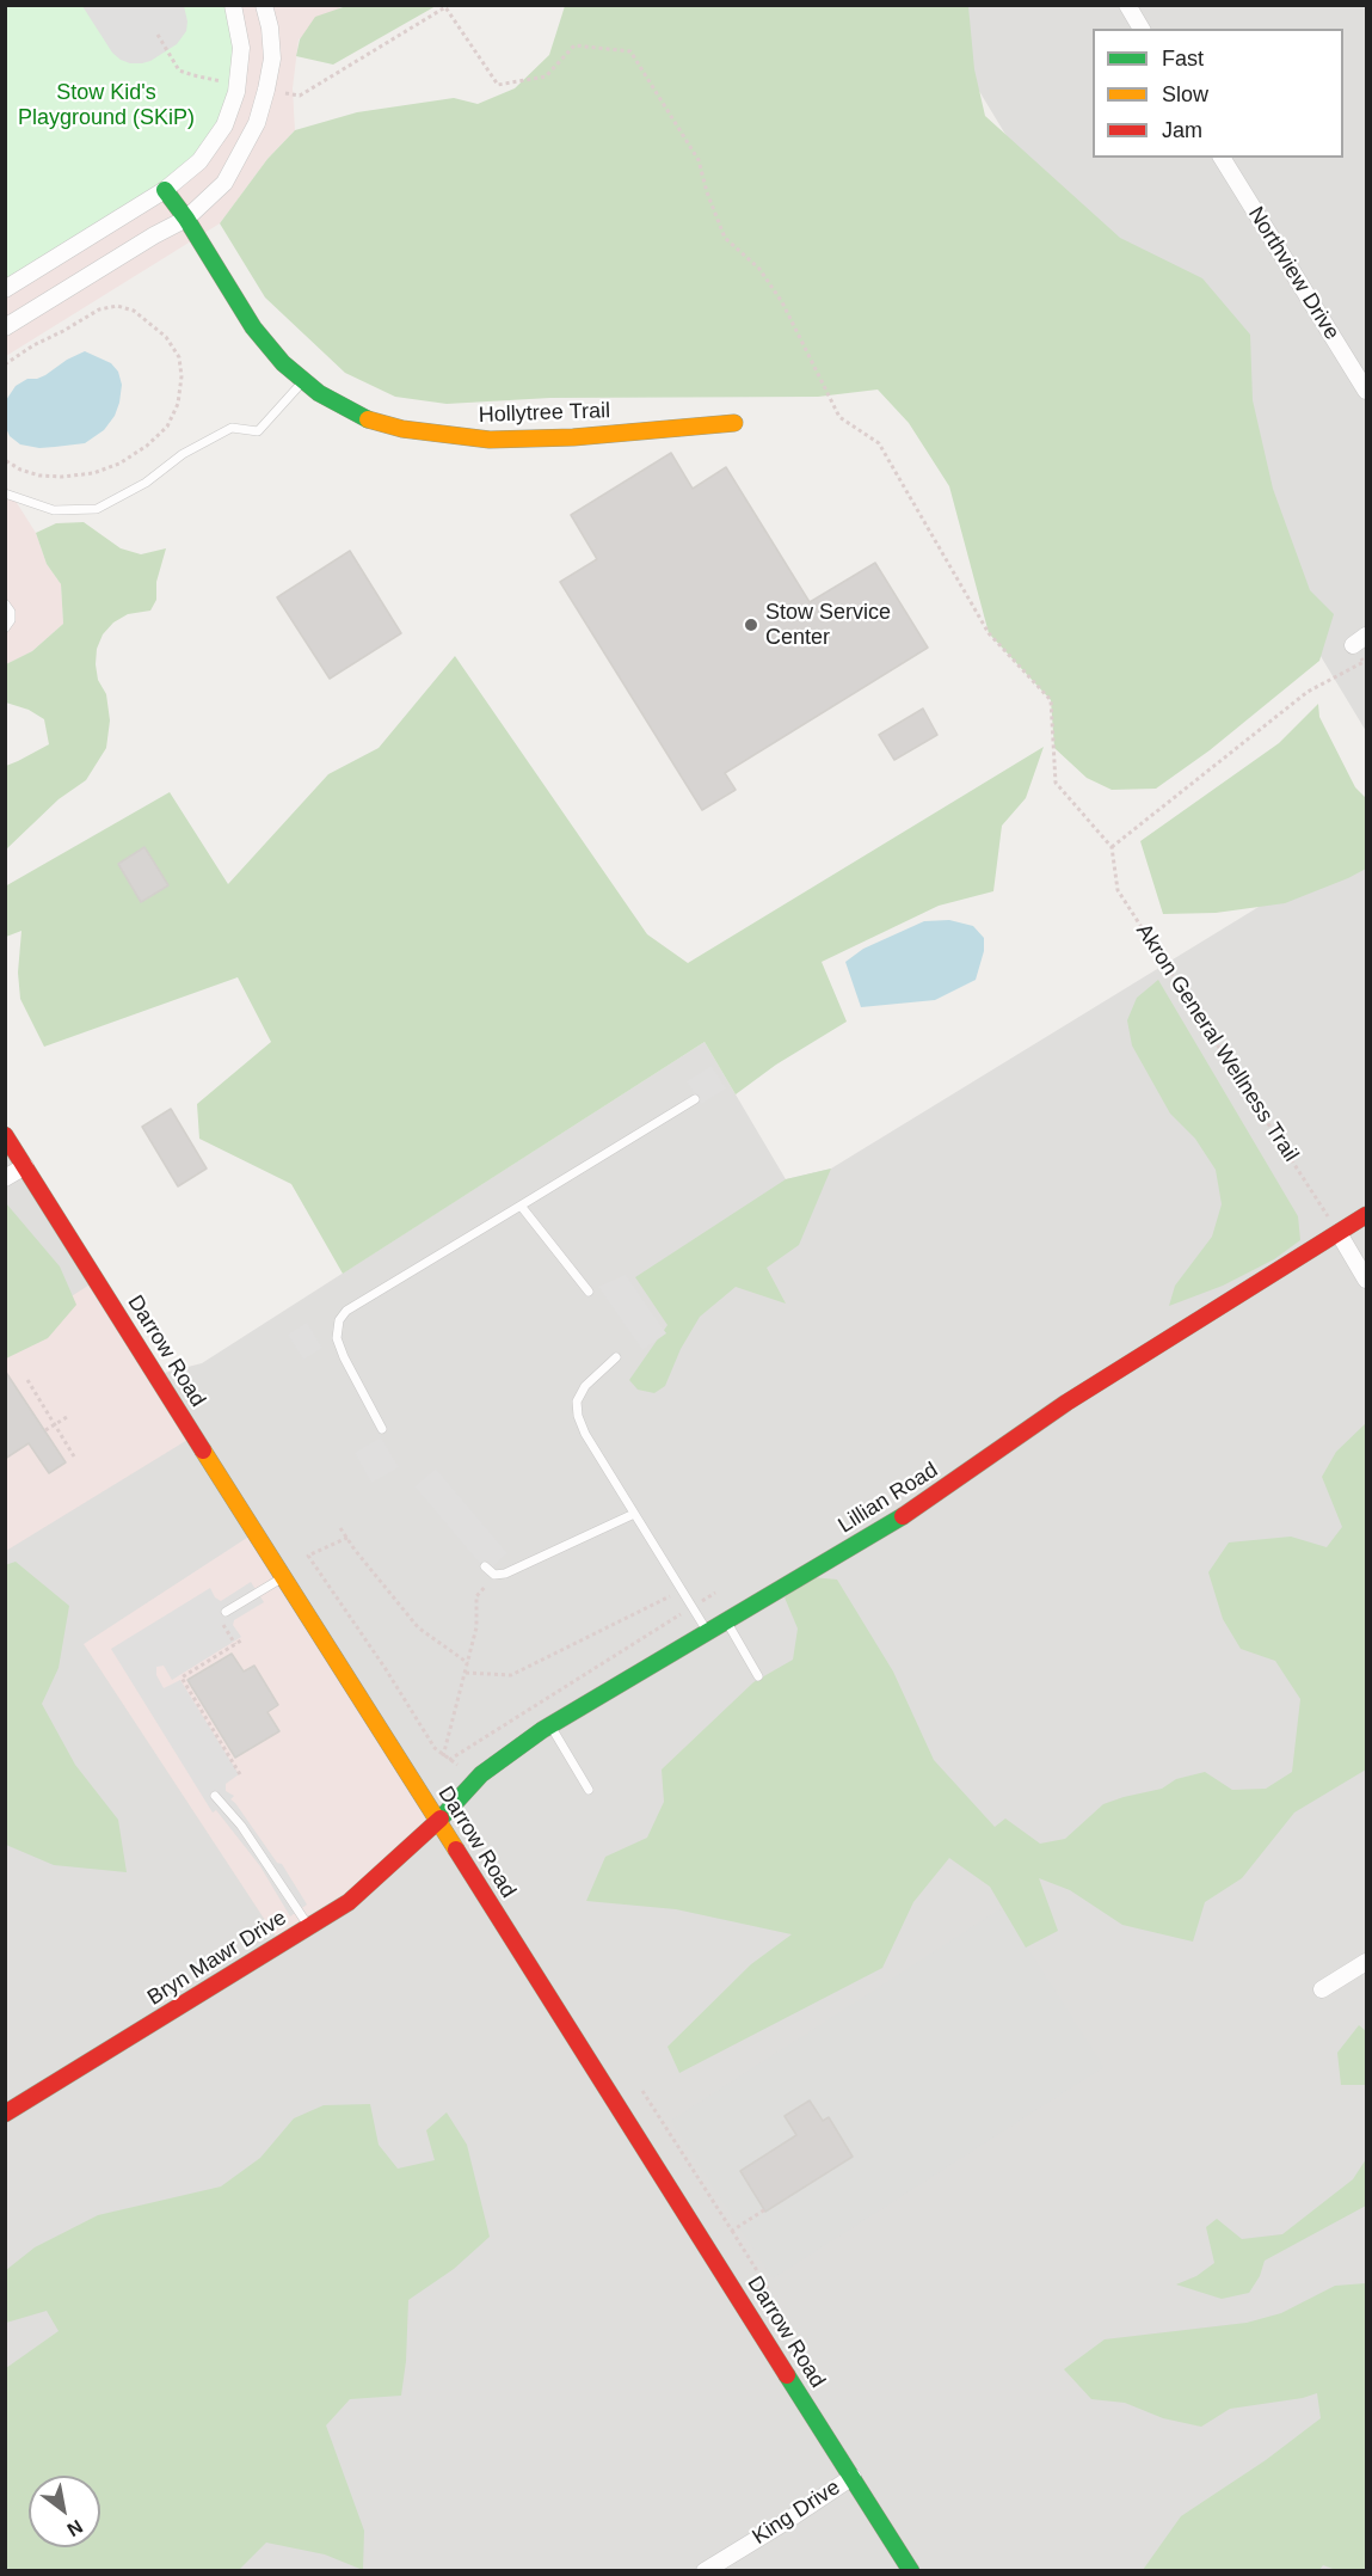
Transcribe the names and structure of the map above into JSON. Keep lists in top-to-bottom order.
{
  "streets": {
    "street": [
      "Northview Drive",
      "Hollytree Trail",
      "Darrow Road",
      "Lillian Road",
      "Bryn Mawr Drive",
      "King Drive"
    ],
    "path": ["Akron General Wellness Trail"]
  },
  "crossings": [
    ["Akron General Wellness Trail", "Lillian Road"],
    ["Darrow Road", "Lillian Road"],
    ["Darrow Road", "Bryn Mawr Drive"],
    ["Darrow Road", "King Drive"],
    ["Lillian Road", "Bryn Mawr Drive"]
  ],
  "parks": ["Stow Kid's Playground (SKiP)"],
  "places": ["Stow Service Center"],
  "legend": ["Fast", "Slow", "Jam"],
  "north": "bottom right"
}
